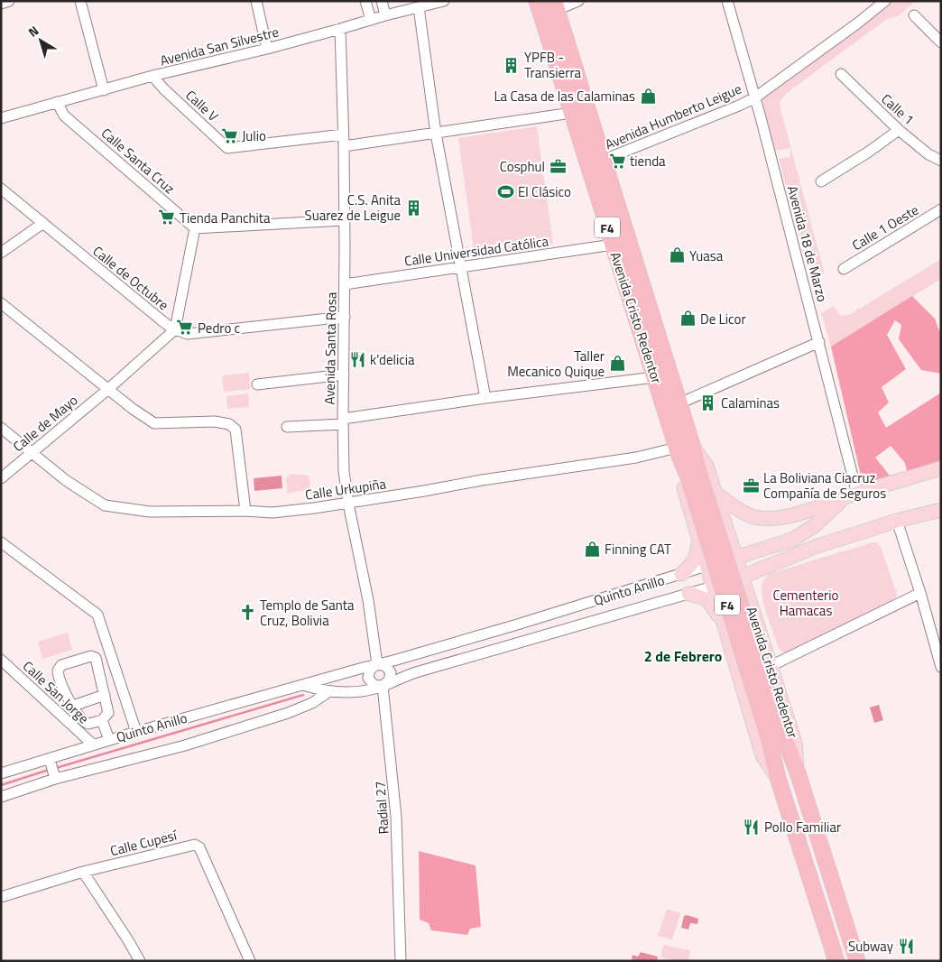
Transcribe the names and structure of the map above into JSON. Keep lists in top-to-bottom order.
{
  "streets": {
    "highway": ["F4", "Avenida Cristo Redentor"],
    "main road": ["Quinto Anillo"],
    "street": [
      "Avenida San Silvestre",
      "Calle V",
      "Calle 1",
      "Avenida Humberto Leigue",
      "Calle Santa Cruz",
      "Calle 1 Oeste",
      "Avenida 18 de Marzo",
      "Calle Universidad Católica",
      "Calle de Octubre",
      "Avenida Santa Rosa",
      "Calle de Mayo",
      "Calle Urkupiña",
      "Calle San Jorge",
      "Radial 27",
      "Calle Cupesí"
    ]
  },
  "crossings": [
    ["Avenida San Silvestre", "Calle V"],
    ["Avenida San Silvestre", "Calle Santa Cruz"],
    ["Avenida San Silvestre", "Avenida Santa Rosa"],
    ["Calle V", "Avenida Santa Rosa"],
    ["Avenida Humberto Leigue", "Avenida 18 de Marzo"],
    ["Avenida Humberto Leigue", "Avenida Cristo Redentor"],
    ["Avenida 18 de Marzo", "Quinto Anillo"],
    ["Calle Universidad Católica", "Avenida Cristo Redentor"],
    ["Calle Universidad Católica", "Avenida Santa Rosa"],
    ["Calle de Octubre", "Avenida Santa Rosa"],
    ["Calle de Octubre", "Calle de Mayo"],
    ["Avenida Cristo Redentor", "Calle Urkupiña"],
    ["Avenida Cristo Redentor", "Quinto Anillo"],
    ["Avenida Santa Rosa", "Calle Urkupiña"],
    ["Avenida Santa Rosa", "Quinto Anillo"],
    ["Avenida Santa Rosa", "Radial 27"],
    ["Calle de Mayo", "Calle Urkupiña"],
    ["Quinto Anillo", "Calle San Jorge"],
    ["Quinto Anillo", "Radial 27"]
  ],
  "districts": ["2 de Febrero"],
  "parks": ["Cementerio Hamacas"],
  "places": {
    "building": ["YPFB - Transierra", "C.S. Anita Suarez de Leigue", "Calaminas"],
    "shop": [
      "La Casa de las Calaminas",
      "Yuasa",
      "De Licor",
      "Taller Mecanico Quique",
      "Finning CAT"
    ],
    "supermarket": [
      "Julio",
      "tienda",
      "Tienda Panchita",
      "Pedro c"
    ],
    "office": ["Cosphul", "La Boliviana Ciacruz Compañía de Seguros"],
    "sports": ["El Clásico"],
    "restaurant": ["k'delicia", "Pollo Familiar", "Subway"],
    "church": ["Templo de Santa Cruz, Bolivia"]
  },
  "north": "top left"
}
